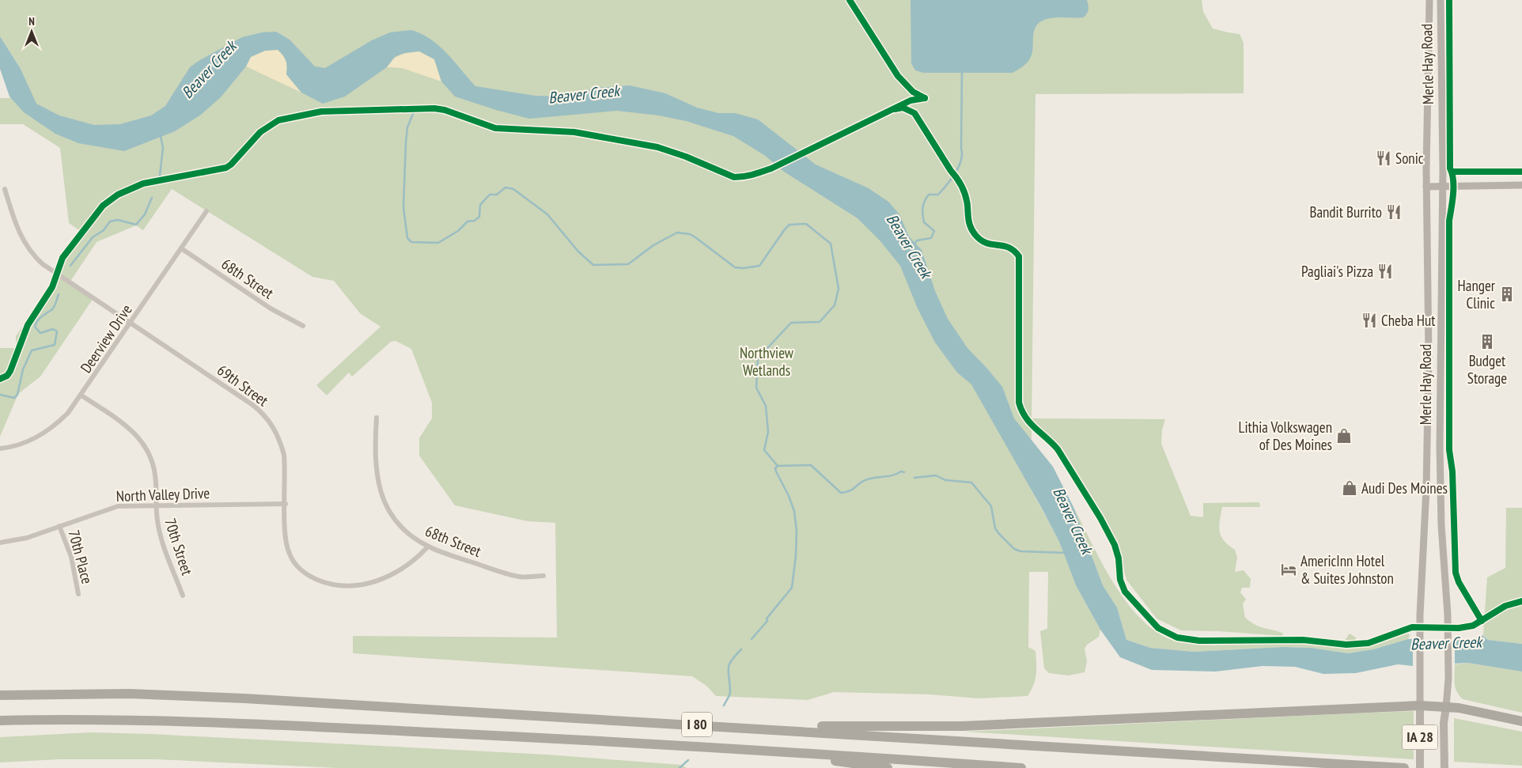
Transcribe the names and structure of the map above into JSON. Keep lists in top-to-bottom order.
{
  "streets": {
    "highway": ["I 80"],
    "main road": ["Merle Hay Road", "IA 28"],
    "street": [
      "68th Street",
      "Deerview Drive",
      "69th Street",
      "North Valley Drive",
      "70th Street",
      "70th Place"
    ]
  },
  "crossings": [
    ["68th Street", "Deerview Drive"],
    ["68th Street", "69th Street"],
    ["Deerview Drive", "69th Street"],
    ["Deerview Drive", "70th Street"],
    ["69th Street", "North Valley Drive"],
    ["North Valley Drive", "70th Street"],
    ["North Valley Drive", "70th Place"]
  ],
  "water": ["Beaver Creek"],
  "parks": ["Northview Wetlands"],
  "places": {
    "restaurant": [
      "Sonic",
      "Bandit Burrito",
      "Pagliai's Pizza",
      "Cheba Hut"
    ],
    "building": ["Hanger Clinic", "Budget Storage"],
    "shop": ["Lithia Volkswagen of Des Moines", "Audi Des Moines"],
    "hotel": ["AmericInn Hotel & Suites Johnston"]
  },
  "north": "top"
}
